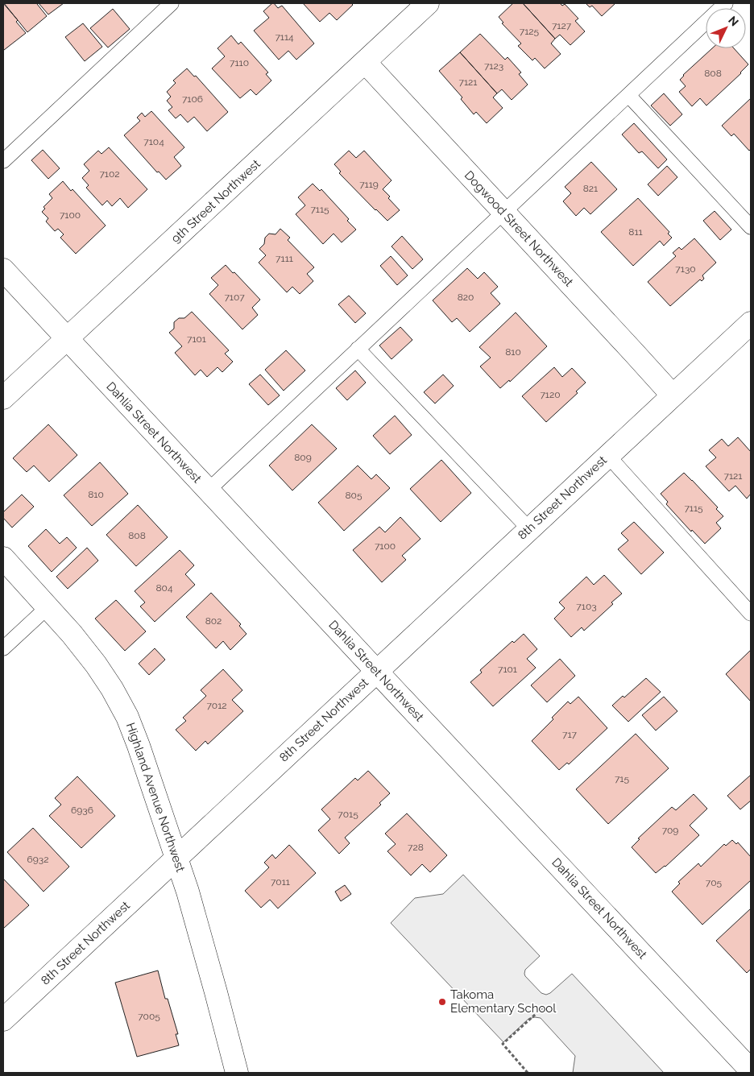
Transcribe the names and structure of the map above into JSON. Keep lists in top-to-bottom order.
{
  "streets": {
    "street": [
      "9th Street Northwest",
      "Dogwood Street Northwest",
      "Dahlia Street Northwest",
      "8th Street Northwest",
      "Highland Avenue Northwest"
    ]
  },
  "crossings": [
    ["9th Street Northwest", "Dogwood Street Northwest"],
    ["9th Street Northwest", "Dahlia Street Northwest"],
    ["Dogwood Street Northwest", "8th Street Northwest"],
    ["Dahlia Street Northwest", "8th Street Northwest"],
    ["8th Street Northwest", "Highland Avenue Northwest"]
  ],
  "places": ["Takoma Elementary School"],
  "house_numbers": [
    "7127",
    "7125",
    "7114",
    "7110",
    "7123",
    "808",
    "7121",
    "7106",
    "7104",
    "7102",
    "7119",
    "821",
    "7115",
    "7100",
    "811",
    "7111",
    "7130",
    "7107",
    "820",
    "7101",
    "810",
    "7120",
    "809",
    "7121",
    "810",
    "805",
    "7115",
    "808",
    "7100",
    "804",
    "7103",
    "802",
    "7101",
    "7012",
    "717",
    "715",
    "6936",
    "7015",
    "709",
    "728",
    "6932",
    "7011",
    "705",
    "7005"
  ],
  "north": "top right"
}
